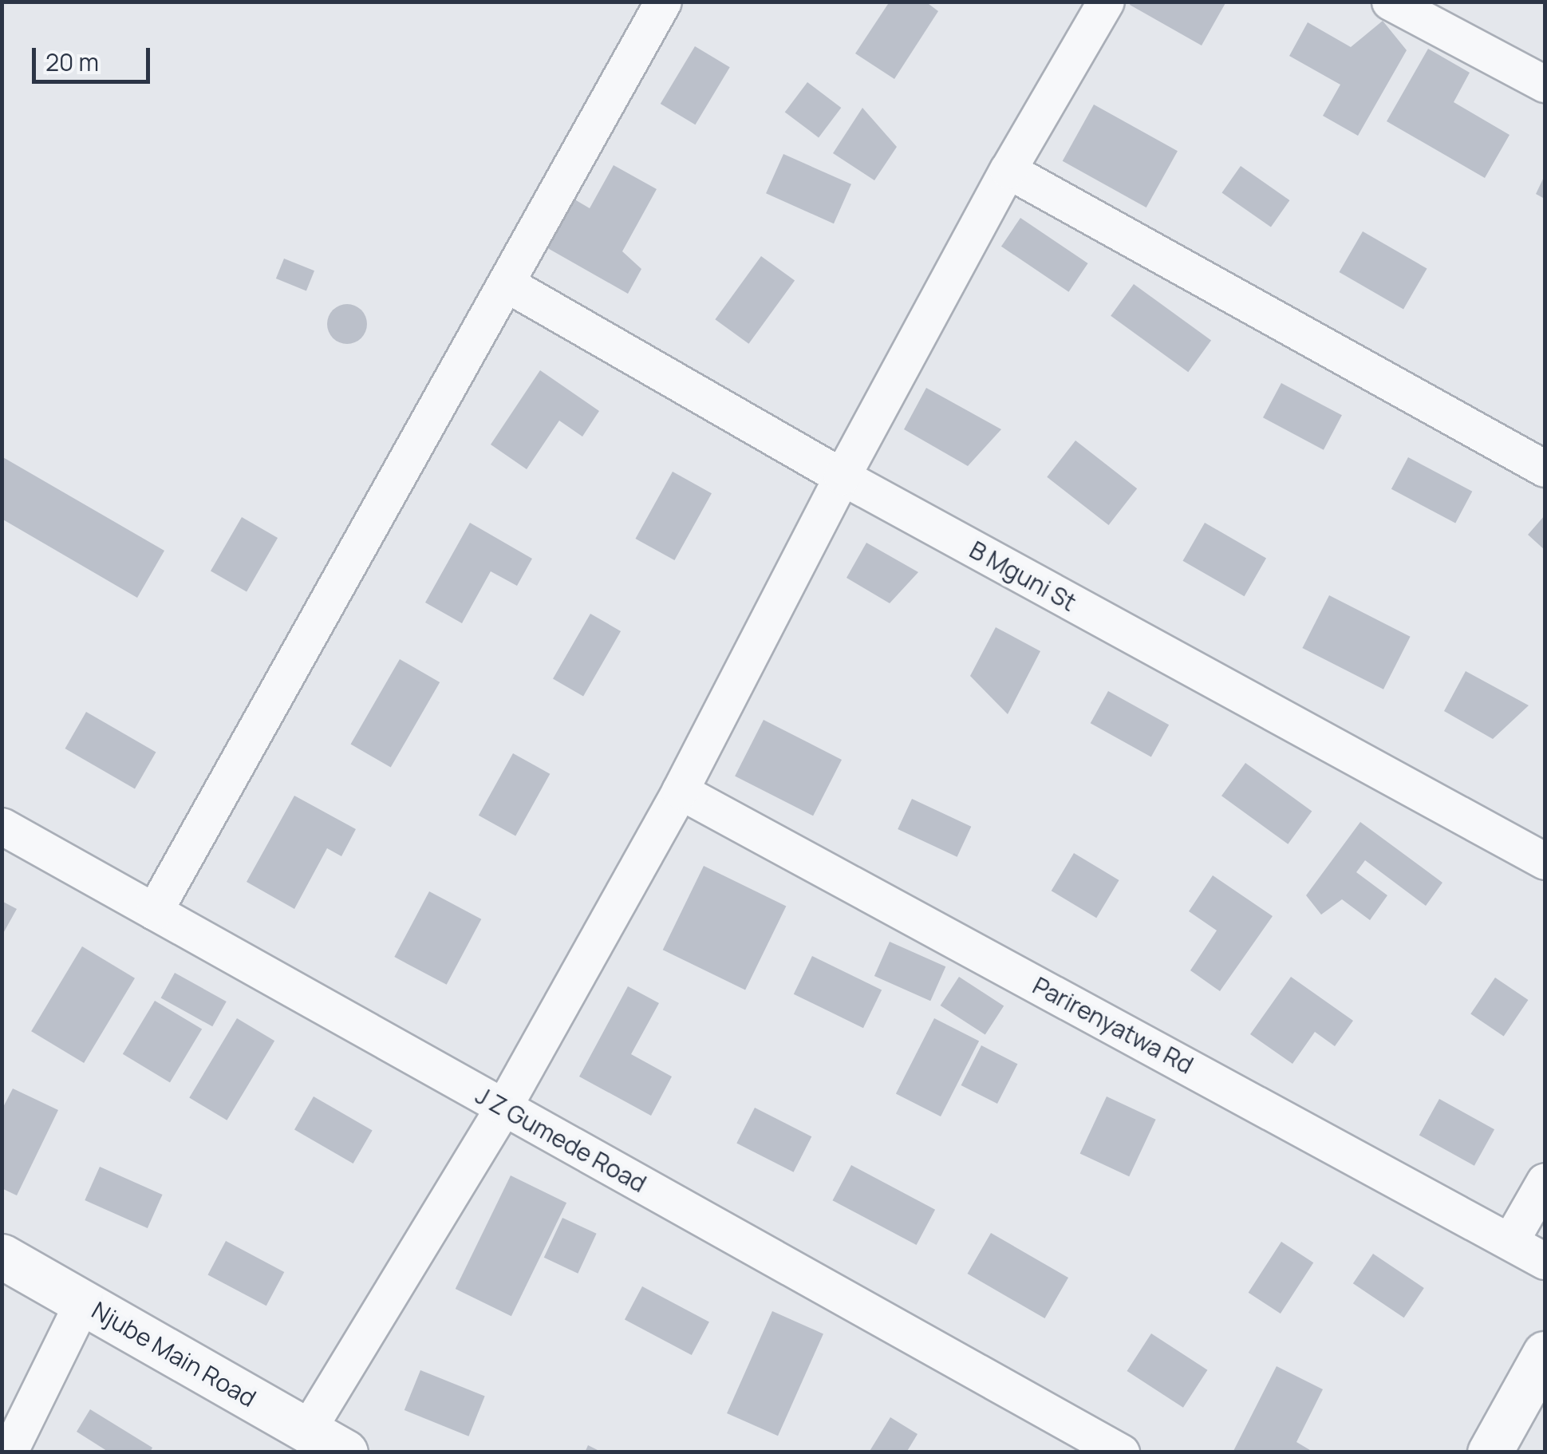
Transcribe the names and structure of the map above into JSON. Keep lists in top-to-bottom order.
{
  "streets": {
    "street": [
      "B Mguni St",
      "Parirenyatwa Rd",
      "J Z Gumede Road",
      "Njube Main Road"
    ]
  },
  "scale_bar": "20 m"
}
